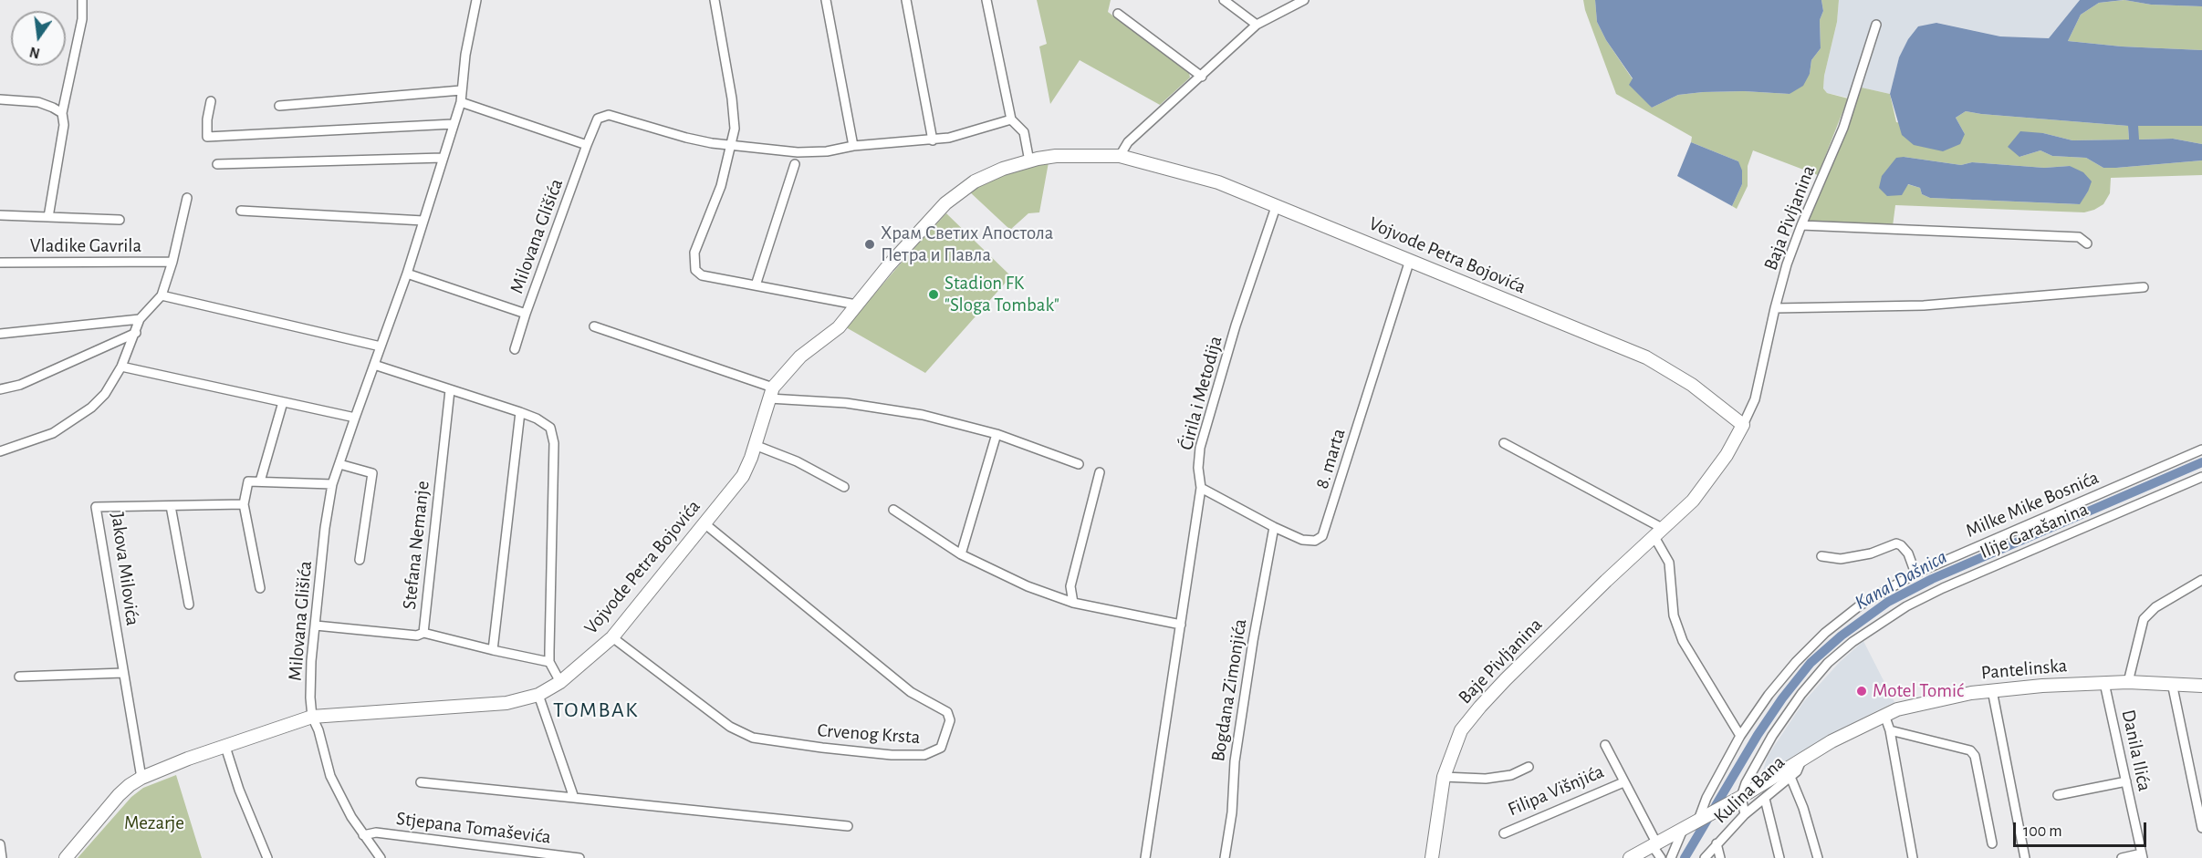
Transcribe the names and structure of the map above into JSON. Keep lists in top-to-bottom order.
{
  "streets": {
    "street": [
      "Baja Pivljanina",
      "Milovana Glišića",
      "Vladike Gavrila",
      "Vojvode Petra Bojovića",
      "Ćirila i Metodija",
      "8. marta",
      "Milke Mike Bosnića",
      "Ilije Garašanina",
      "Stefana Nemanje",
      "Jakova Milovića",
      "Baje Pivljanina",
      "Pantelinska",
      "Bogdana Zimonjića",
      "Crvenog Krsta",
      "Danila Ilića",
      "Kulina Bana",
      "Filipa Višnjića",
      "Stjepana Tomaševića"
    ]
  },
  "crossings": [
    ["Baja Pivljanina", "Vojvode Petra Bojovića"],
    ["Baja Pivljanina", "Baje Pivljanina"],
    ["Milovana Glišića", "Vojvode Petra Bojovića"],
    ["Milovana Glišića", "Stjepana Tomaševića"],
    ["Vojvode Petra Bojovića", "Ćirila i Metodija"],
    ["Vojvode Petra Bojovića", "8. marta"],
    ["Vojvode Petra Bojovića", "Jakova Milovića"],
    ["Vojvode Petra Bojovića", "Baje Pivljanina"],
    ["Vojvode Petra Bojovića", "Crvenog Krsta"],
    ["Ćirila i Metodija", "8. marta"],
    ["8. marta", "Bogdana Zimonjića"],
    ["Milke Mike Bosnića", "Pantelinska"],
    ["Ilije Garašanina", "Pantelinska"],
    ["Pantelinska", "Danila Ilića"],
    ["Pantelinska", "Kulina Bana"]
  ],
  "districts": ["TOMBAK"],
  "water": ["Kanal Dašnica"],
  "parks": ["Mezarje"],
  "places": ["Храм Светих Апостола Петра и Павла", "Stadion FK \"Sloga Tombak\"", "Motel Tomić"],
  "scale_bar": "100 m",
  "north": "bottom"
}
